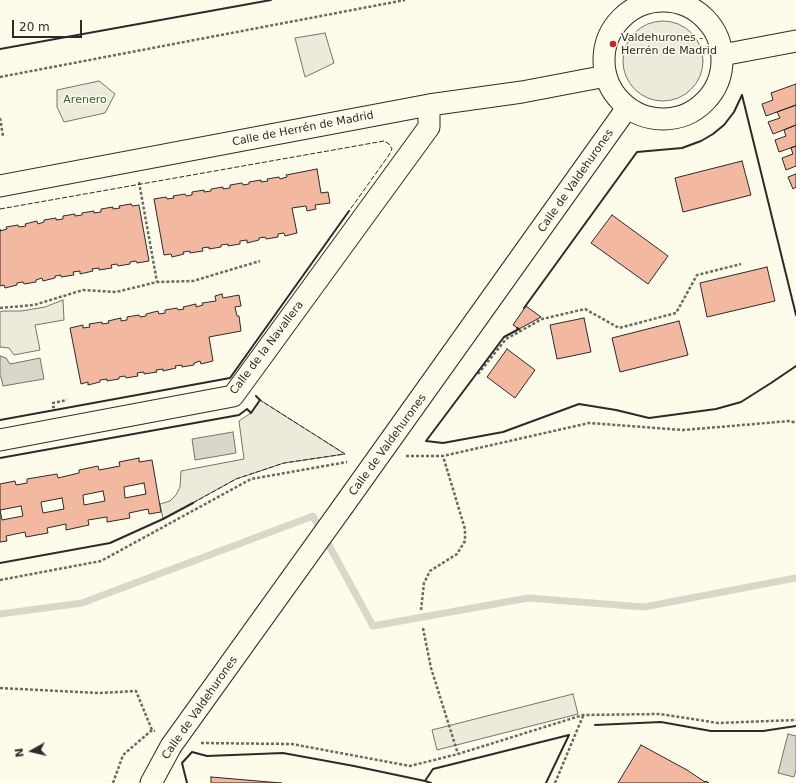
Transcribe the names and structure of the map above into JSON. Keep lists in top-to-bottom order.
{
  "streets": {
    "street": ["Calle de Herrén de Madrid", "Calle de Valdehurones", "Calle de la Navallera"]
  },
  "crossings": [
    ["Calle de Herrén de Madrid", "Calle de Valdehurones"],
    ["Calle de Herrén de Madrid", "Calle de la Navallera"]
  ],
  "parks": ["Arenero"],
  "places": ["Valdehurones - Herrén de Madrid"],
  "scale_bar": "20 m",
  "north": "left"
}
